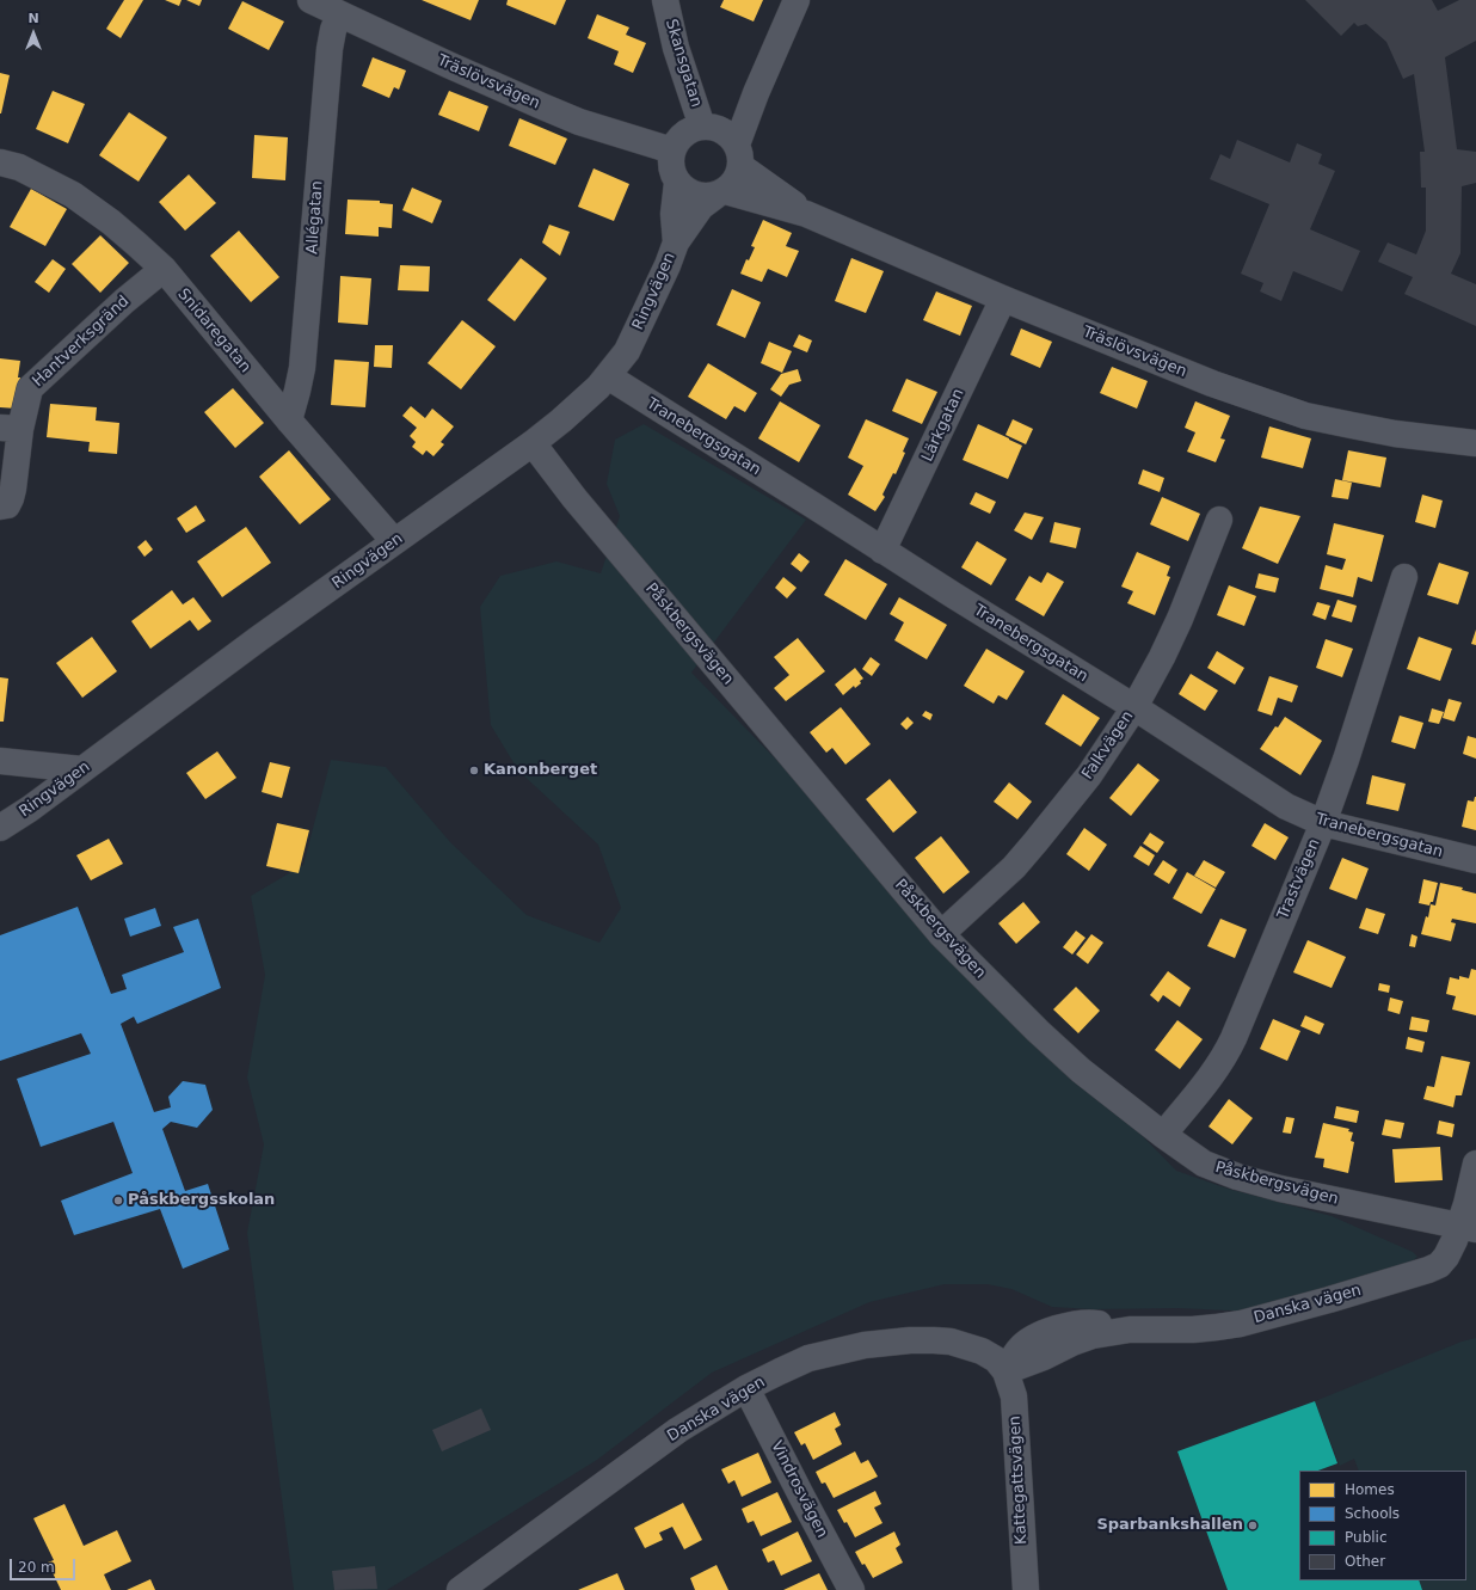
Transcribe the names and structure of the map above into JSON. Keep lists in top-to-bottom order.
{
  "streets": {
    "street": [
      "Skansgatan",
      "Träslövsvägen",
      "Allégatan",
      "Ringvägen",
      "Snidaregatan",
      "Hantverksgränd",
      "Lärkgatan",
      "Tranebergsgatan",
      "Påskbergsvägen",
      "Falkvägen",
      "Trastvägen",
      "Danska vägen",
      "Kattegattsvägen",
      "Vindrosvägen"
    ]
  },
  "crossings": [
    ["Skansgatan", "Träslövsvägen"],
    ["Skansgatan", "Ringvägen"],
    ["Träslövsvägen", "Allégatan"],
    ["Träslövsvägen", "Ringvägen"],
    ["Träslövsvägen", "Lärkgatan"],
    ["Allégatan", "Snidaregatan"],
    ["Ringvägen", "Snidaregatan"],
    ["Ringvägen", "Tranebergsgatan"],
    ["Ringvägen", "Påskbergsvägen"],
    ["Snidaregatan", "Hantverksgränd"],
    ["Lärkgatan", "Tranebergsgatan"],
    ["Tranebergsgatan", "Falkvägen"],
    ["Tranebergsgatan", "Trastvägen"],
    ["Påskbergsvägen", "Falkvägen"],
    ["Påskbergsvägen", "Trastvägen"],
    ["Påskbergsvägen", "Danska vägen"],
    ["Danska vägen", "Kattegattsvägen"],
    ["Danska vägen", "Vindrosvägen"]
  ],
  "places": ["Kanonberget", "Påskbergsskolan", "Sparbankshallen"],
  "legend": [
    "Homes",
    "Schools",
    "Public",
    "Other"
  ],
  "scale_bar": "20 m",
  "north": "top"
}
